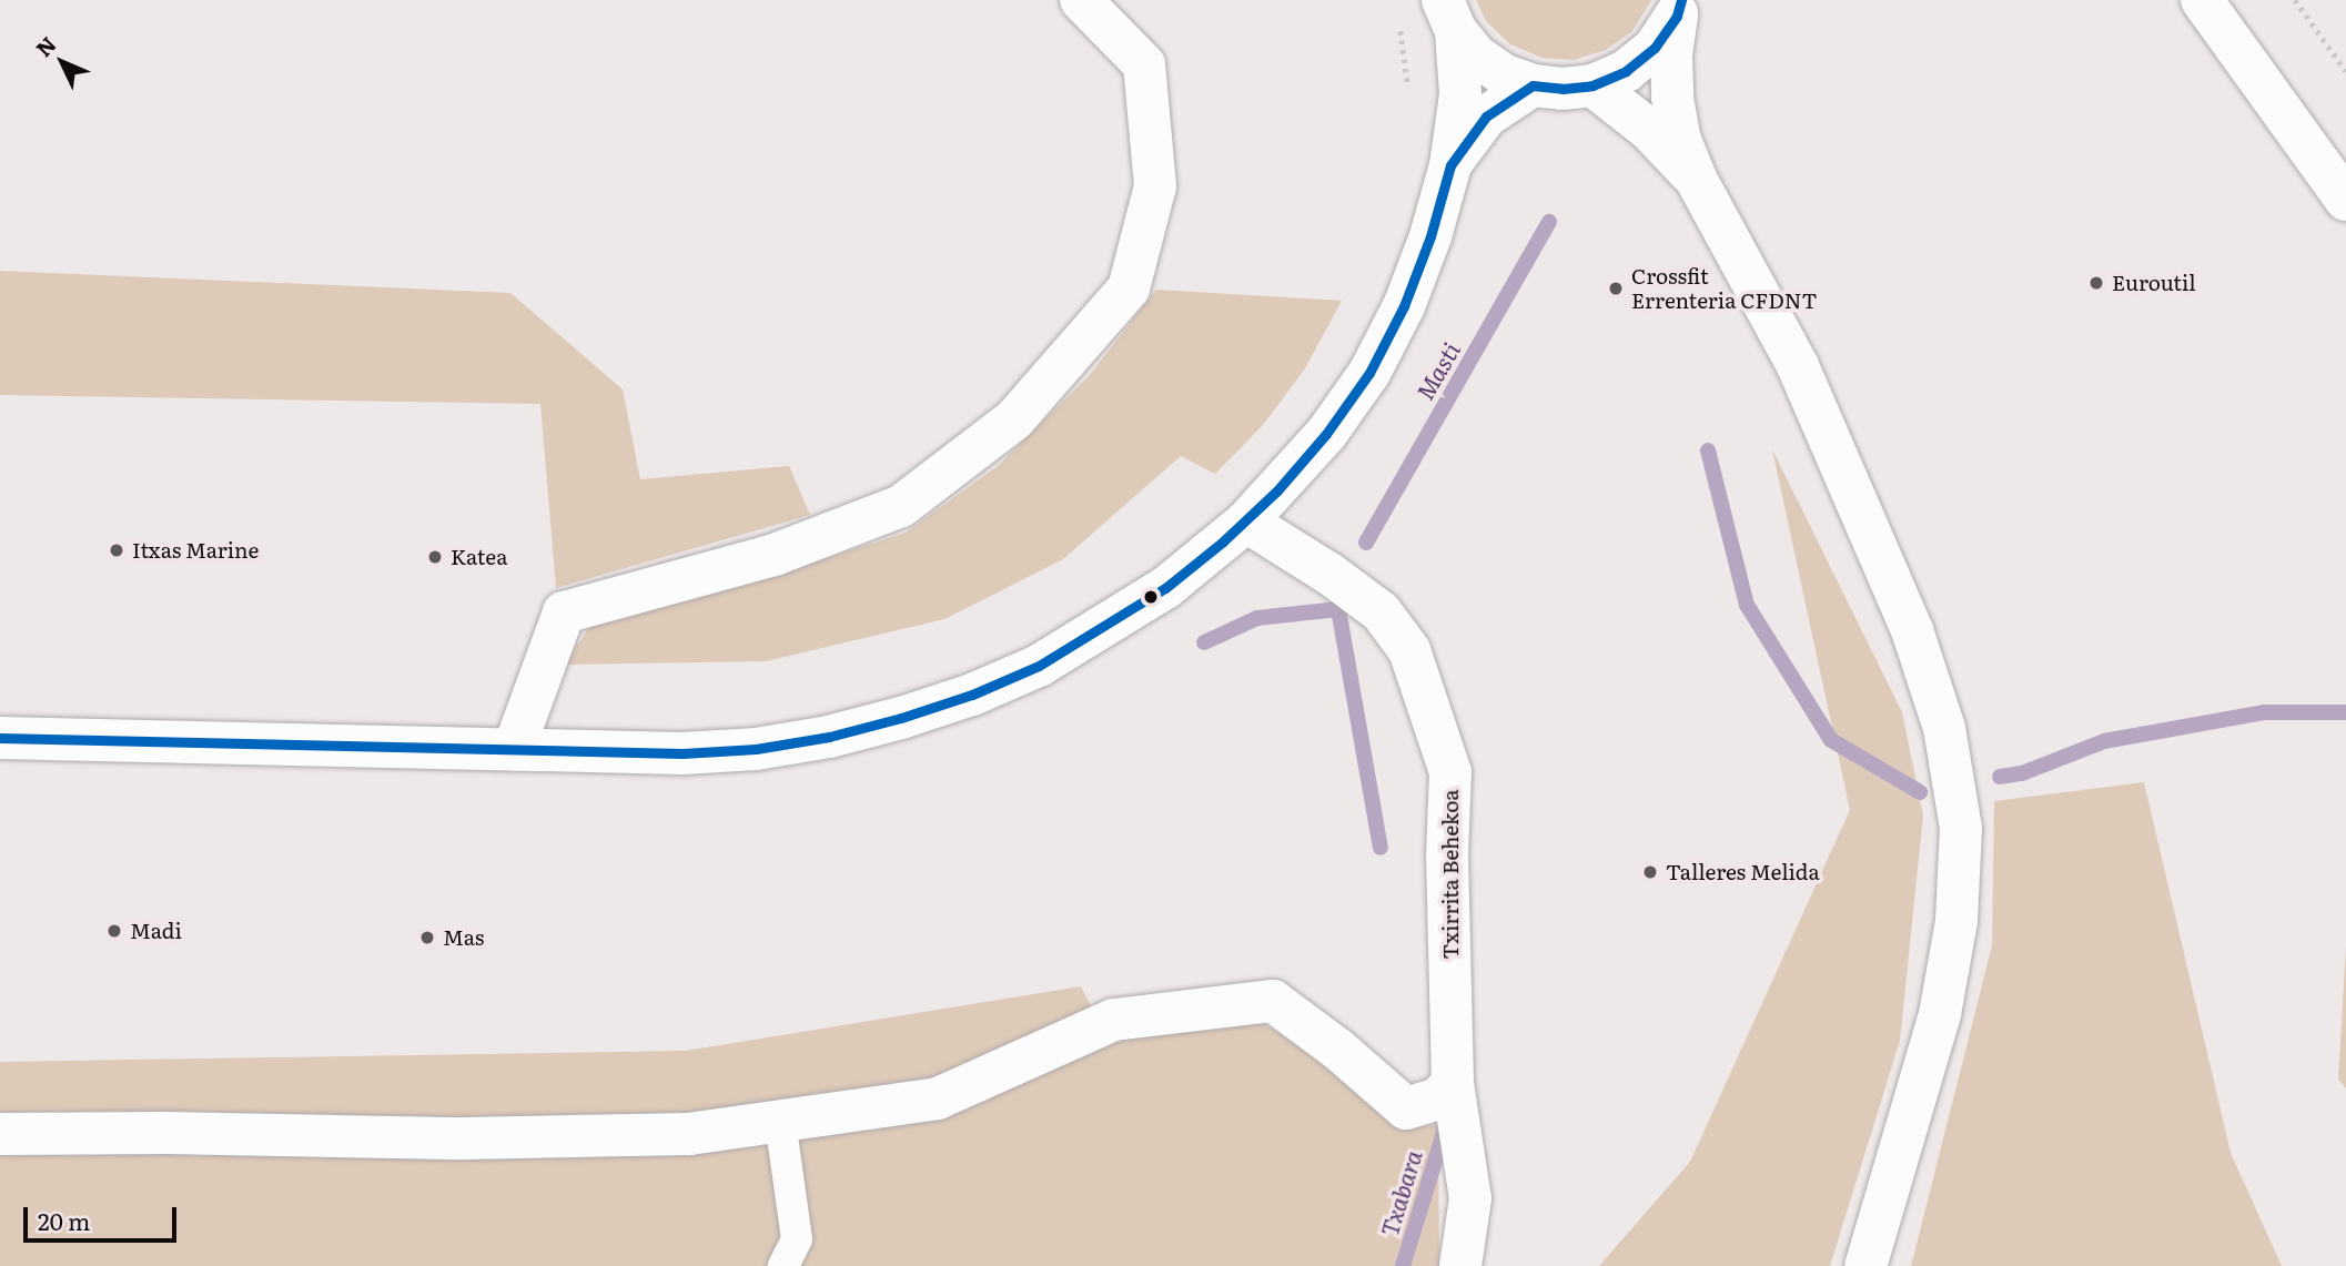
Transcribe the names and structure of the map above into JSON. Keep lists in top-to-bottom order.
{
  "streets": {
    "street": ["Txirrita Behekoa"]
  },
  "water": ["Masti", "Txabara"],
  "places": [
    "Euroutil",
    "Crossfit Errenteria CFDNT",
    "Itxas Marine",
    "Katea",
    "Talleres Melida",
    "Madi",
    "Mas"
  ],
  "scale_bar": "20 m",
  "north": "top left"
}
